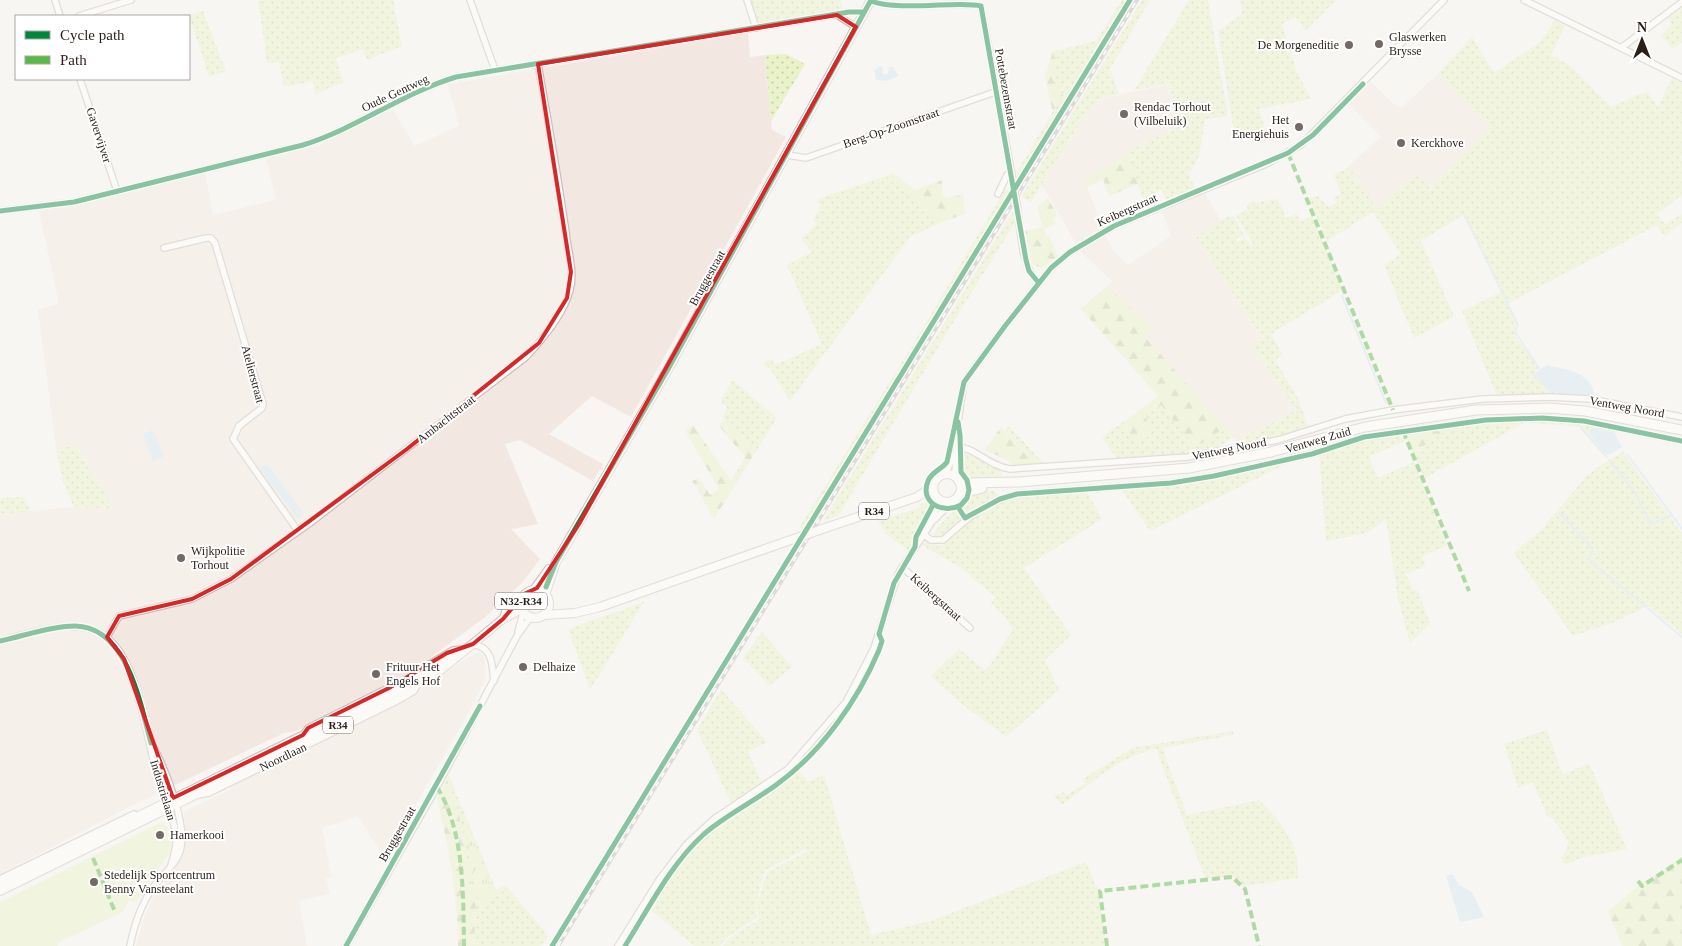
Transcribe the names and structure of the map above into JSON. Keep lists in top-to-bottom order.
{
  "streets": {
    "main road": [
      "Bruggestraat",
      "R34",
      "N32-R34",
      "Noordlaan"
    ],
    "street": [
      "Pottebezemstraat",
      "Oude Gentweg",
      "Berg-Op-Zoomstraat",
      "Gavervijver",
      "Keibergstraat",
      "Atelierstraat",
      "Ventweg Noord",
      "Ambachtstraat",
      "Ventweg Zuid",
      "Industrielaan"
    ]
  },
  "crossings": [
    ["Pottebezemstraat", "Berg-Op-Zoomstraat"],
    ["Pottebezemstraat", "Keibergstraat"],
    ["Pottebezemstraat", "Bruggestraat"],
    ["Oude Gentweg", "Gavervijver"],
    ["Oude Gentweg", "Bruggestraat"],
    ["Oude Gentweg", "Ambachtstraat"],
    ["Berg-Op-Zoomstraat", "Bruggestraat"],
    ["Keibergstraat", "Ventweg Noord"],
    ["Keibergstraat", "Ventweg Zuid"],
    ["Keibergstraat", "R34"],
    ["Bruggestraat", "R34"],
    ["Bruggestraat", "N32-R34"],
    ["Bruggestraat", "Noordlaan"],
    ["Atelierstraat", "Ambachtstraat"],
    ["Ambachtstraat", "Industrielaan"],
    ["R34", "N32-R34"],
    ["R34", "Noordlaan"],
    ["N32-R34", "Noordlaan"],
    ["Noordlaan", "Industrielaan"]
  ],
  "places": [
    "Glaswerken Brysse",
    "De Morgeneditie",
    "Rendac Torhout (Vilbeluik)",
    "Het Energiehuis",
    "Kerckhove",
    "Wijkpolitie Torhout",
    "Delhaize",
    "Frituur Het Engels Hof",
    "Hamerkooi",
    "Stedelijk Sportcentrum Benny Vansteelant"
  ],
  "legend": ["Cycle path", "Path"],
  "north": "top"
}
